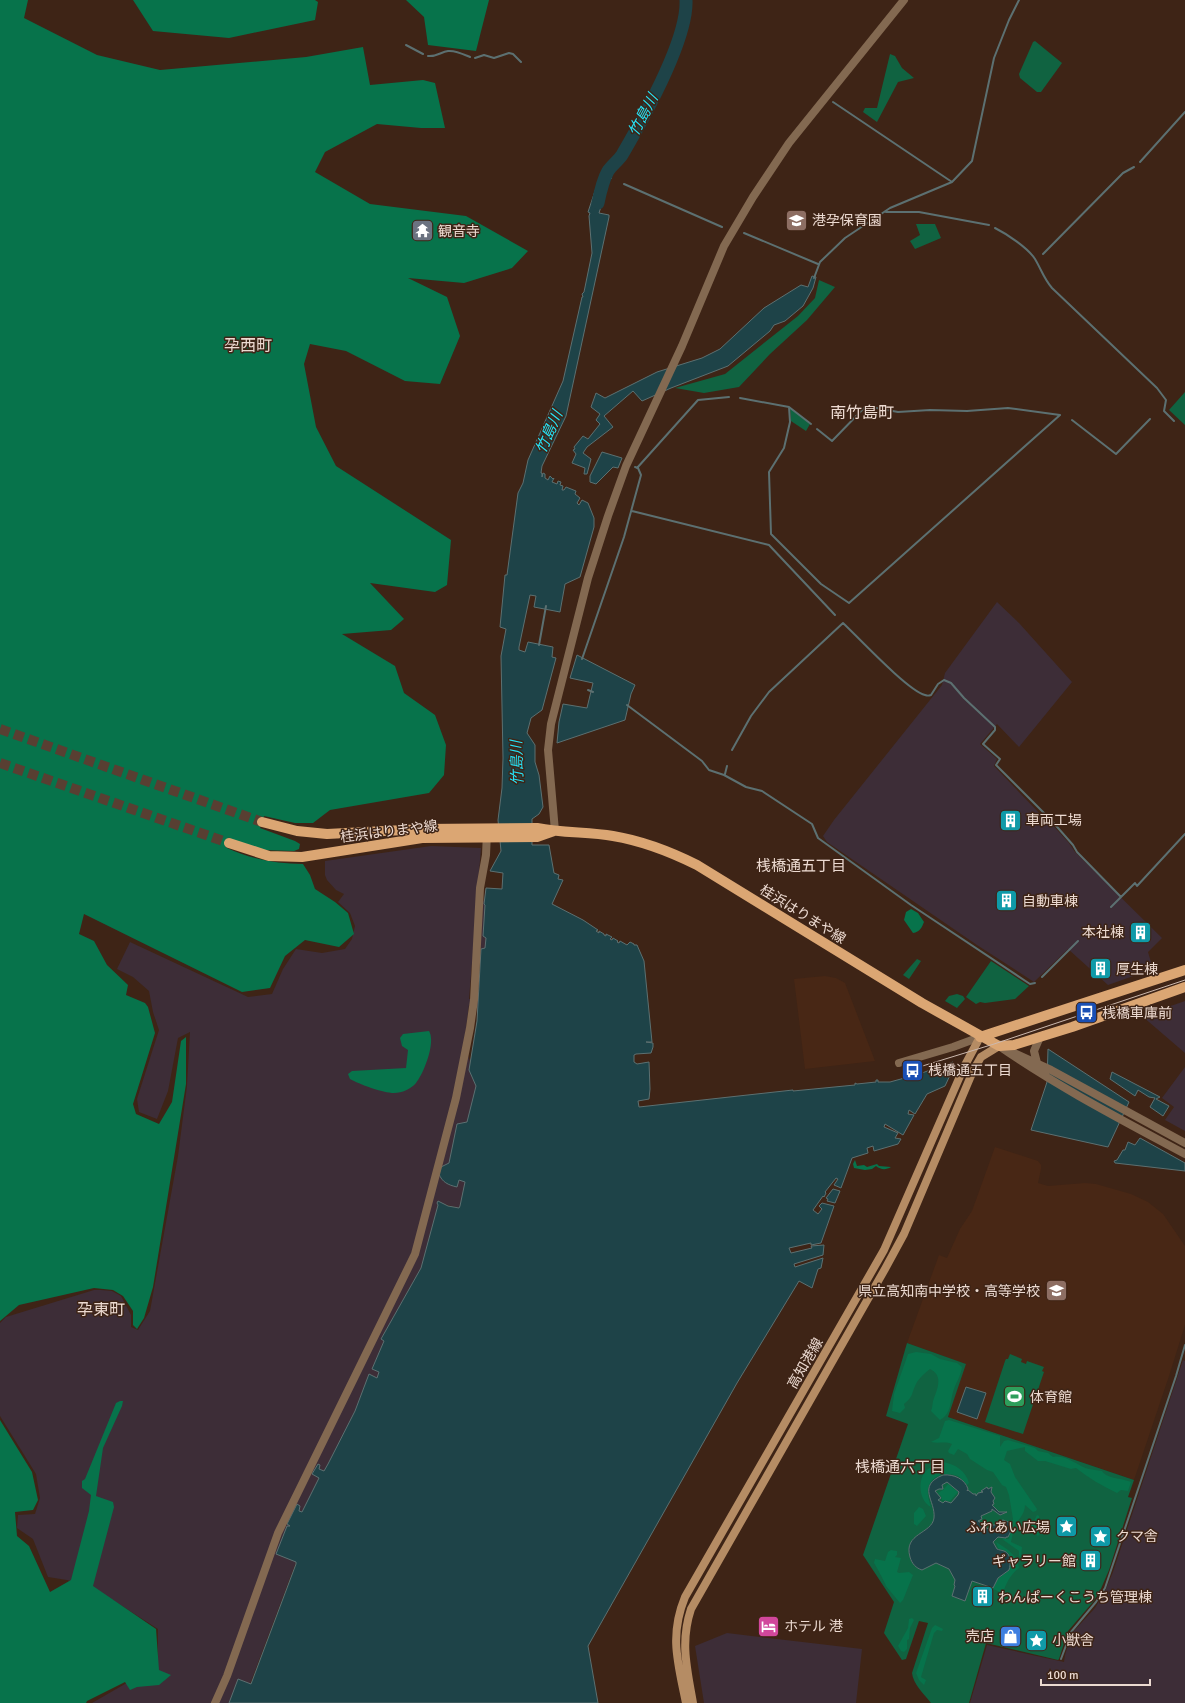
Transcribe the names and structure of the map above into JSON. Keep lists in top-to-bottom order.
{
  "streets": {
    "main road": ["桂浜はりまや線", "高知港線"]
  },
  "crossings": [
    ["桂浜はりまや線", "高知港線"]
  ],
  "districts": [
    "孕西町",
    "南竹島町",
    "桟橋通五丁目",
    "孕東町",
    "桟橋通六丁目"
  ],
  "water": ["竹島川"],
  "places": {
    "school or university": ["港孕保育園", "県立高知南中学校・高等学校"],
    "temple": ["観音寺"],
    "building": [
      "車両工場",
      "自動車棟",
      "本社棟",
      "厚生棟",
      "ギャラリー館",
      "わんぱーくこうち管理棟"
    ],
    "bus stop": ["桟橋車庫前", "桟橋通五丁目"],
    "sports": ["体育館"],
    "place": ["ふれあい広場", "クマ舎", "小獣舎"],
    "hotel": ["ホテル 港"],
    "shop": ["売店"]
  },
  "scale_bar": "100 m"
}
